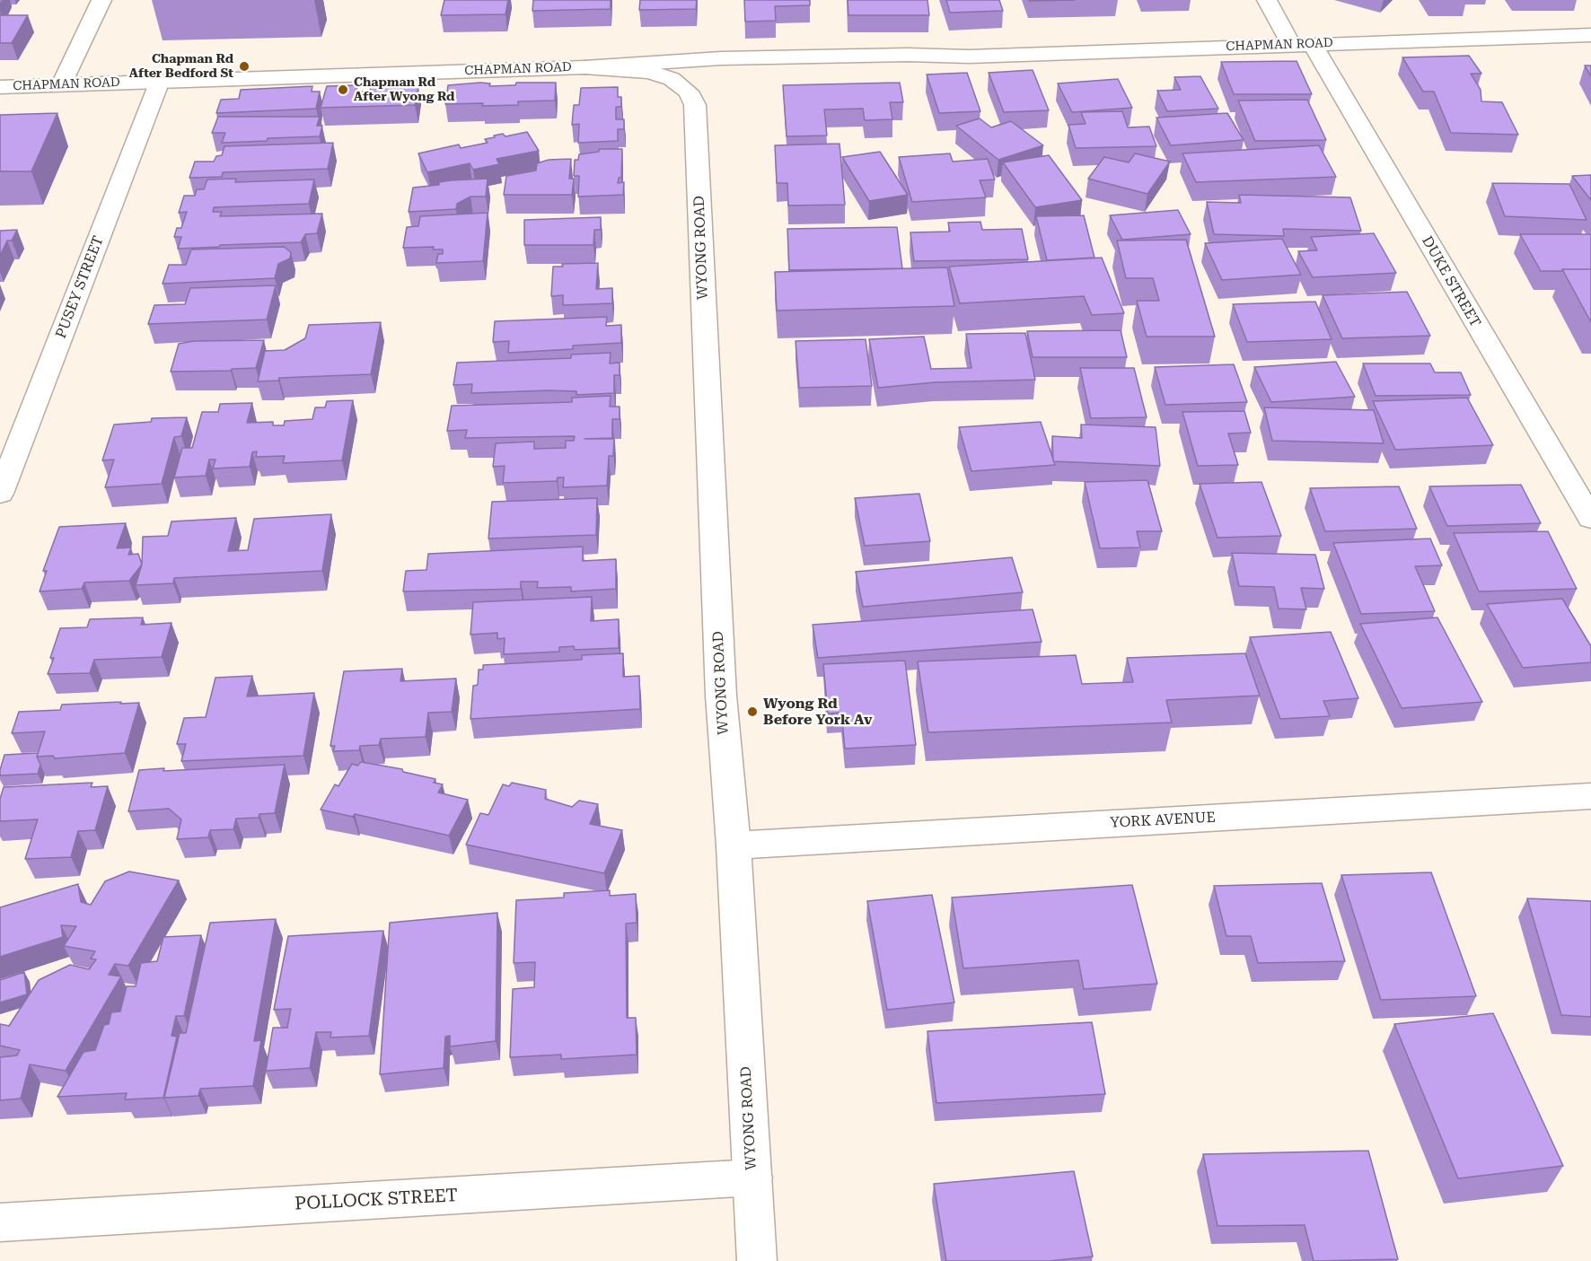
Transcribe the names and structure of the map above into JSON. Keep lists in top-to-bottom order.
{
  "streets": {
    "street": [
      "CHAPMAN ROAD",
      "WYONG ROAD",
      "DUKE STREET",
      "PUSEY STREET",
      "YORK AVENUE",
      "POLLOCK STREET"
    ]
  },
  "crossings": [
    ["CHAPMAN ROAD", "WYONG ROAD"],
    ["CHAPMAN ROAD", "DUKE STREET"],
    ["CHAPMAN ROAD", "PUSEY STREET"],
    ["WYONG ROAD", "YORK AVENUE"],
    ["WYONG ROAD", "POLLOCK STREET"]
  ],
  "places": ["Chapman Rd After Bedford St", "Chapman Rd After Wyong Rd", "Wyong Rd Before York Av"]
}
